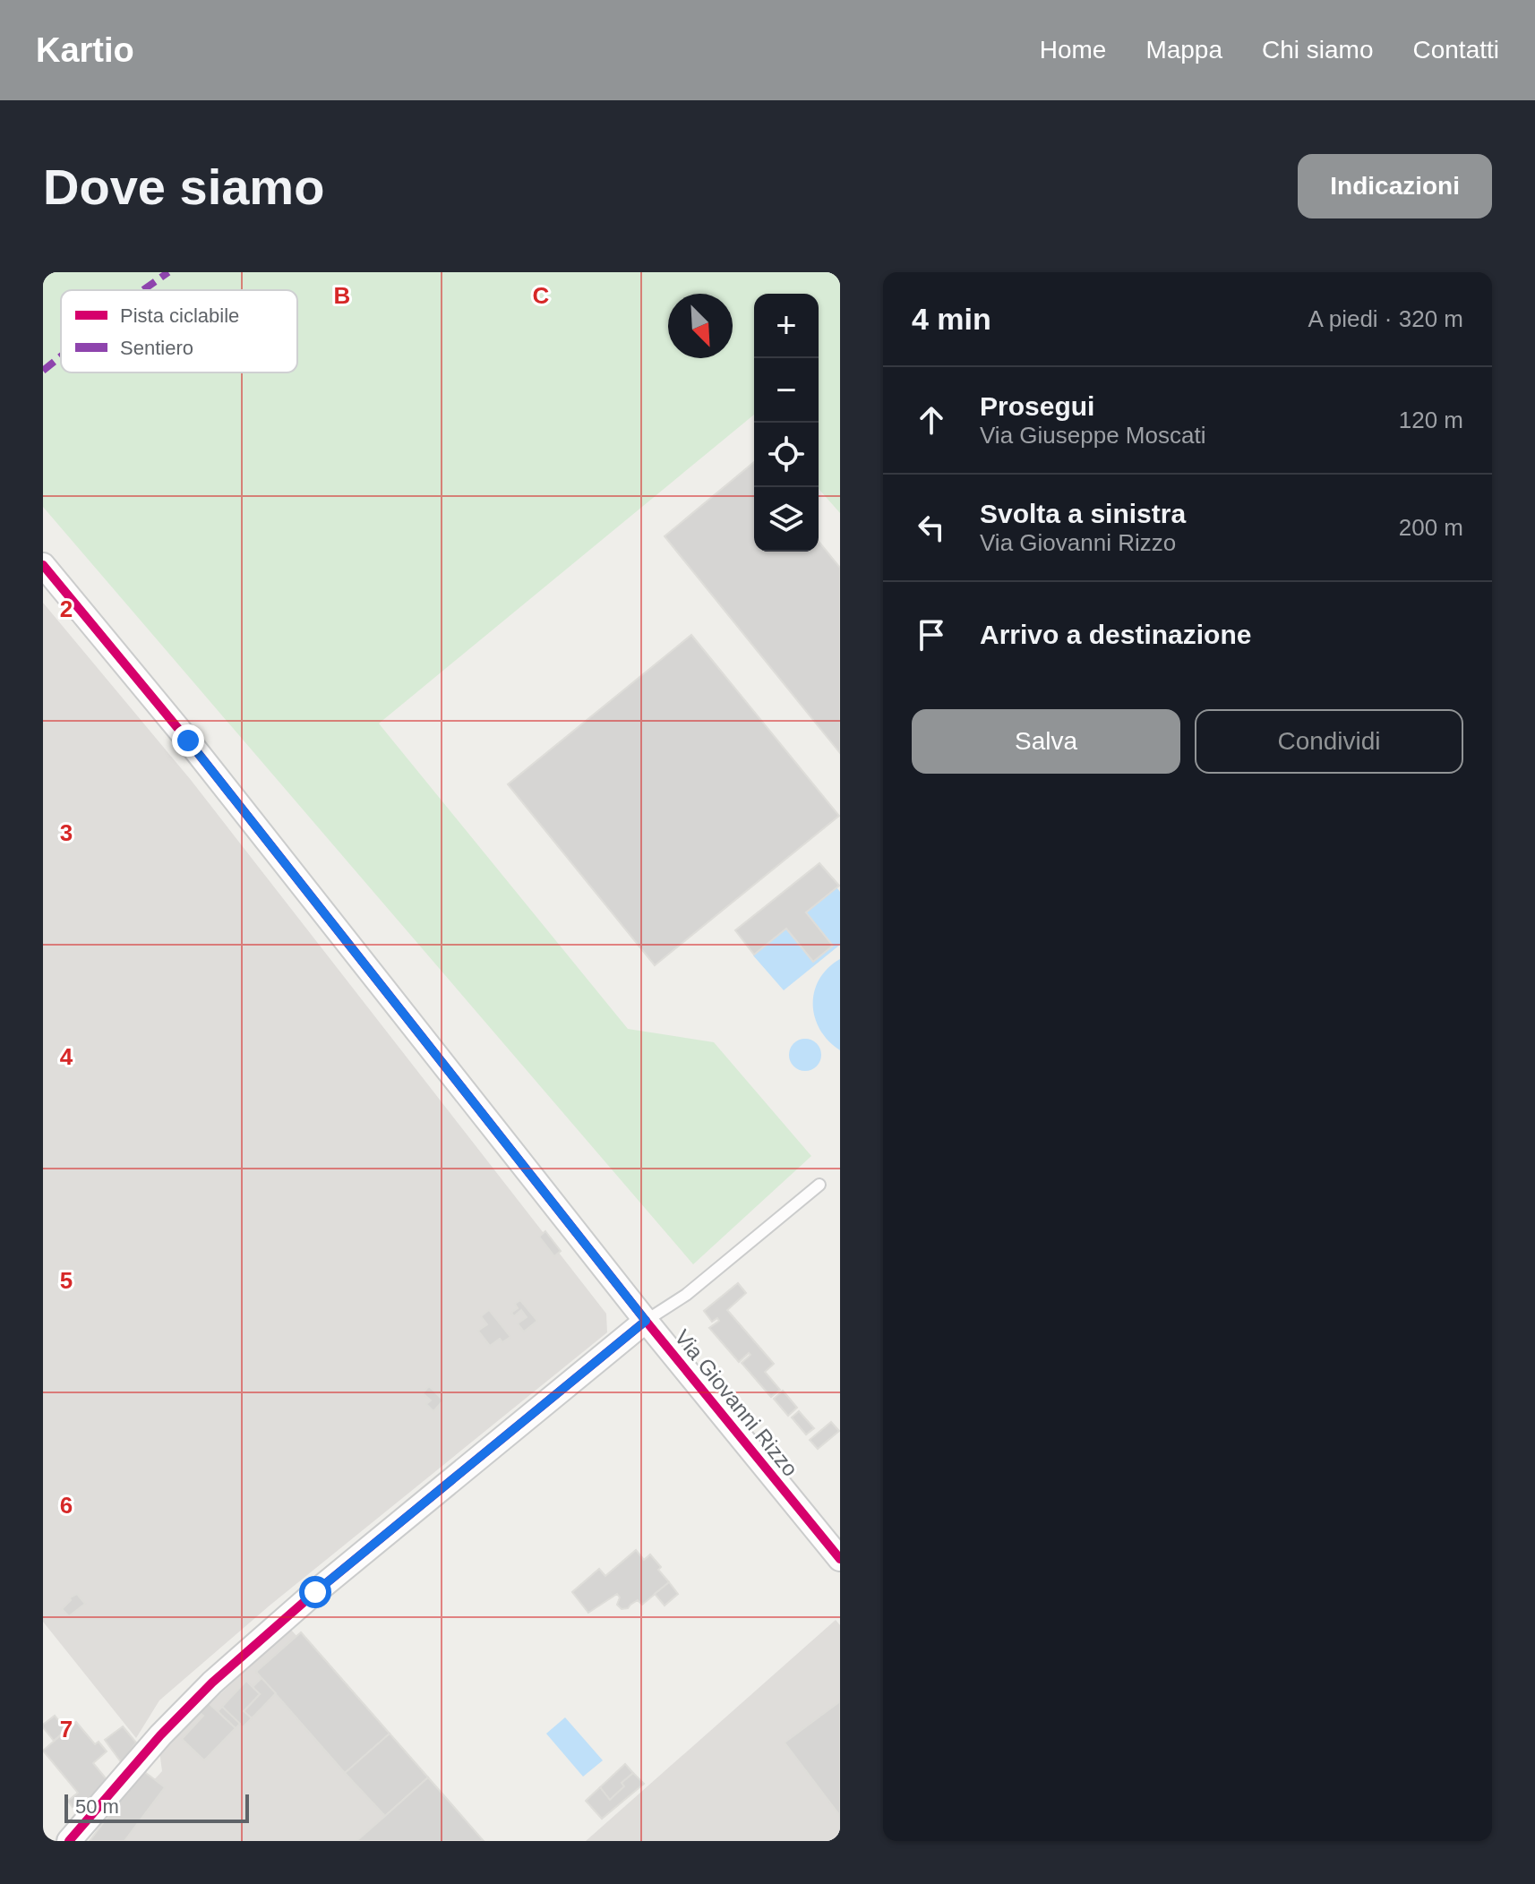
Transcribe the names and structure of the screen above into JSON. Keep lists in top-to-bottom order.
{
  "streets": {
    "street": ["Via Giovanni Rizzo"]
  },
  "legend": ["Pista ciclabile", "Sentiero"],
  "scale_bar": "50 m",
  "north": "bottom right",
  "page": {
    "header": "Kartio",
    "nav": [
      "Home",
      "Mappa",
      "Chi siamo",
      "Contatti"
    ],
    "buttons": [
      "Indicazioni",
      ["Salva", "Condividi"]
    ],
    "title": "Dove siamo",
    "heading": ["4 min", "A piedi · 320 m"],
    "map_buttons": ["+", "−"],
    "list": [
      ["Prosegui", "Via Giuseppe Moscati", "120 m"],
      ["Svolta a sinistra", "Via Giovanni Rizzo", "200 m"],
      "Arrivo a destinazione"
    ],
    "scale": "50 m"
  },
  "grid": {
    "columns": ["B", "C"],
    "rows": [
      "2",
      "3",
      "4",
      "5",
      "6",
      "7"
    ]
  }
}
